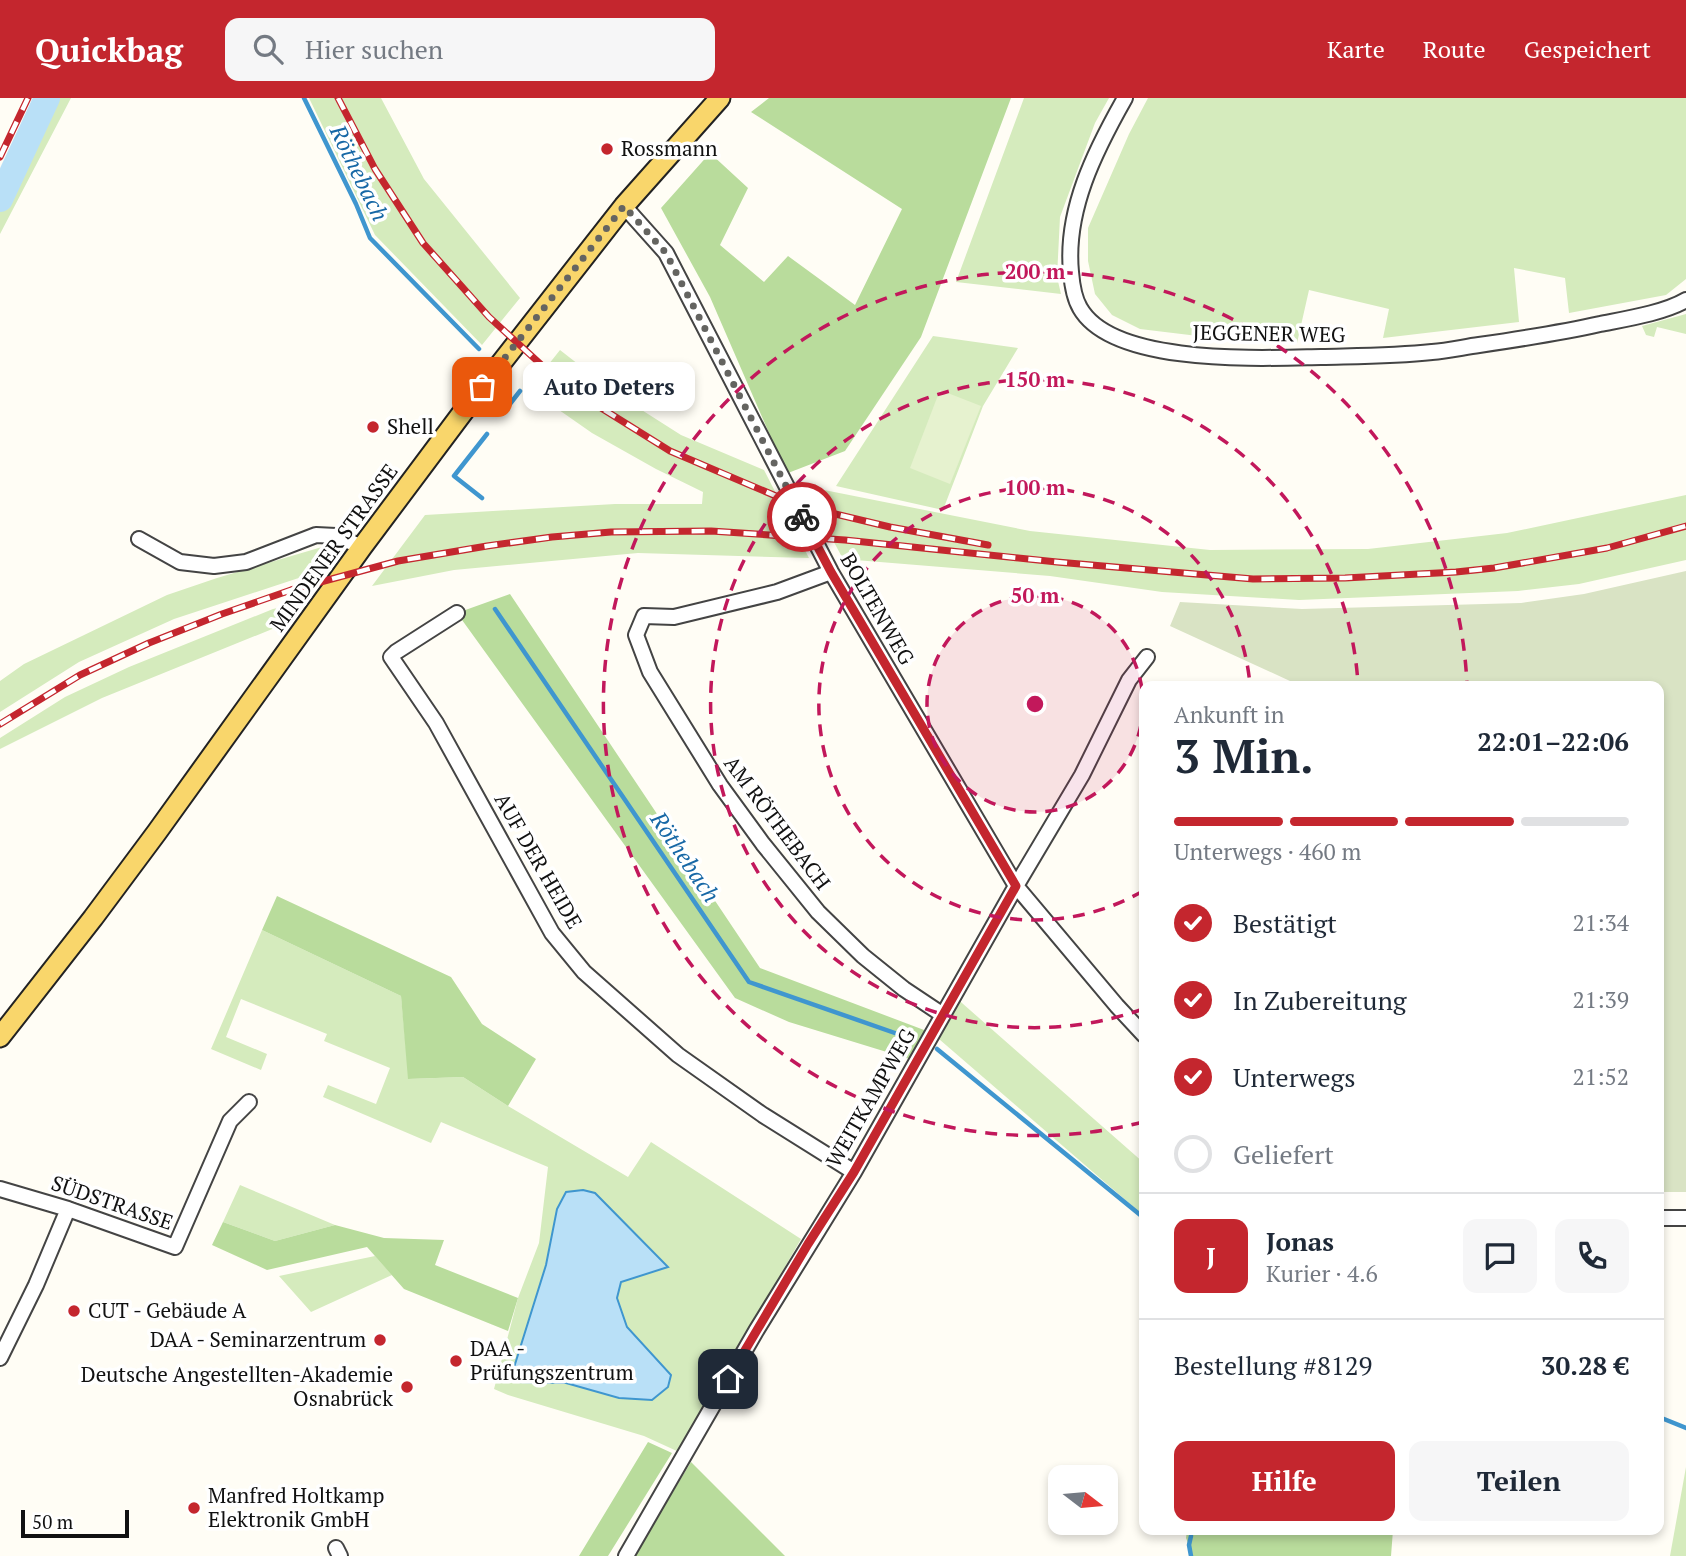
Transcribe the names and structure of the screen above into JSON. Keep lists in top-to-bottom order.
{
  "streets": {
    "main road": ["MINDENER STRASSE"],
    "street": [
      "JEGGENER WEG",
      "BOLTENWEG",
      "AM RÖTHEBACH",
      "AUF DER HEIDE",
      "WEITKAMPWEG",
      "SÜDSTRASSE"
    ]
  },
  "crossings": [
    ["MINDENER STRASSE", "BOLTENWEG"],
    ["BOLTENWEG", "AM RÖTHEBACH"],
    ["BOLTENWEG", "WEITKAMPWEG"],
    ["AM RÖTHEBACH", "WEITKAMPWEG"],
    ["AUF DER HEIDE", "WEITKAMPWEG"]
  ],
  "water": ["Röthebach"],
  "places": [
    "Rossmann",
    "Auto Deters",
    "Shell",
    "CUT - Gebäude A",
    "DAA - Seminarzentrum",
    "DAA - Prüfungszentrum",
    "Deutsche Angestellten-Akademie Osnabrück",
    "Manfred Holtkamp Elektronik GmbH"
  ],
  "scale_bar": "50 m",
  "north": "right",
  "page": {
    "header": "Quickbag",
    "search": "Hier suchen",
    "nav": ["Karte", "Route", "Gespeichert"],
    "bubble": "Auto Deters",
    "heading": ["3 Min.", "Ankunft in", "22:01–22:06"],
    "panel": [
      "Jonas",
      "Kurier · 4.6",
      "Bestellung #8129",
      "30.28 €"
    ],
    "bar": "Unterwegs · 460 m",
    "list": [
      ["Bestätigt", "21:34"],
      ["In Zubereitung", "21:39"],
      ["Unterwegs", "21:52"],
      "Geliefert"
    ],
    "round": "J",
    "buttons": ["Hilfe", "Teilen"],
    "scale": "50 m"
  },
  "rings": [
    "200 m",
    "150 m",
    "100 m",
    "50 m"
  ]
}
